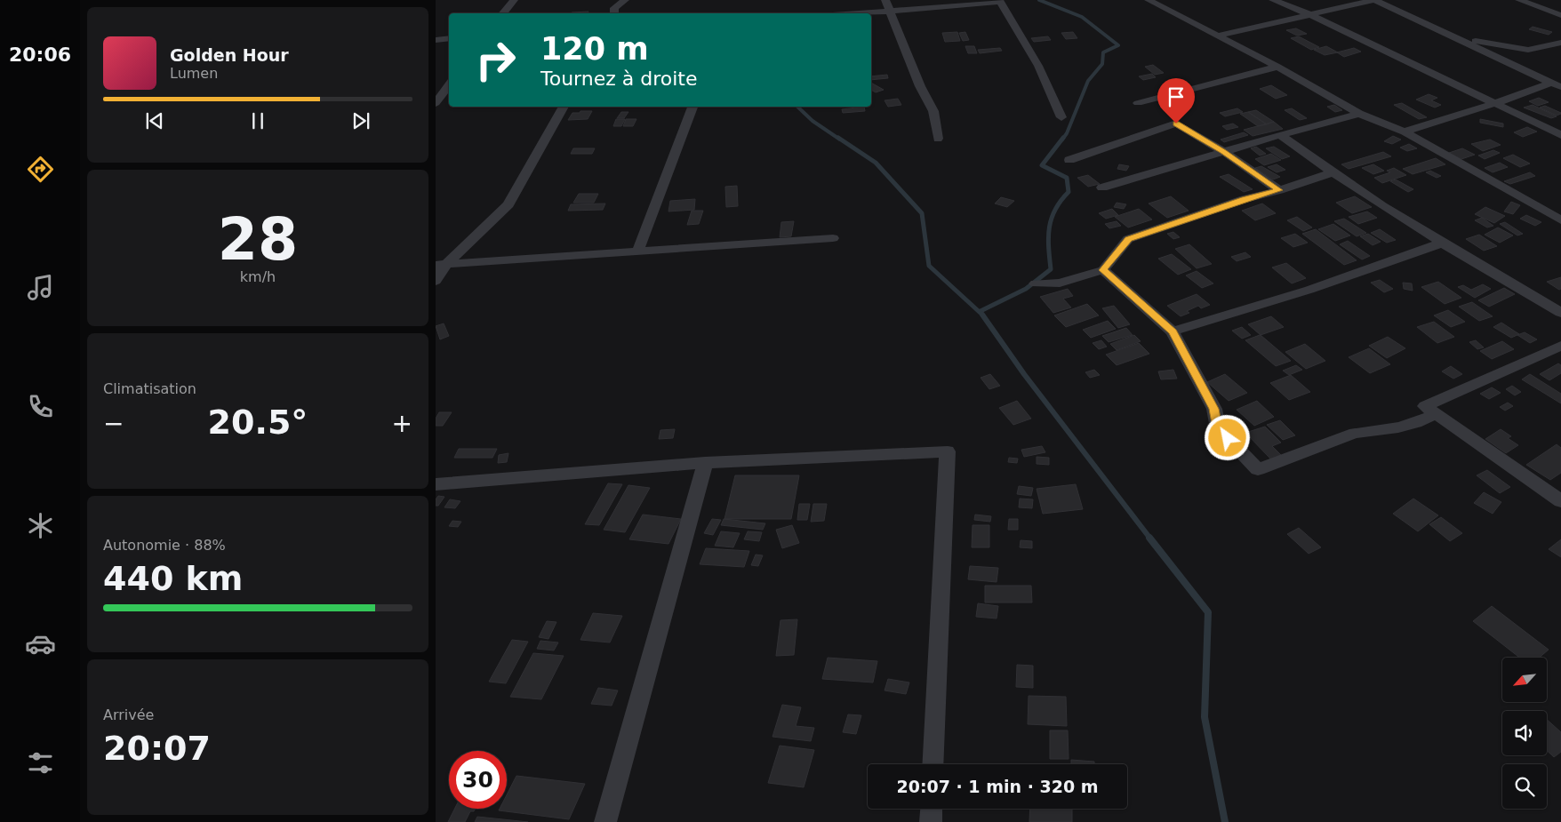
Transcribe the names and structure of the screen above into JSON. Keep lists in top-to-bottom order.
{
  "north": "bottom left",
  "page": {
    "tabs": "20:06",
    "turn": ["120 m", "Tournez à droite"],
    "song": ["Golden Hour", "Lumen"],
    "tile": [
      ["28", "km/h"],
      "Climatisation",
      ["Autonomie · 88%", "440 km"],
      ["Arrivée", "20:07"]
    ],
    "heat": ["−", "20.5°", "+"],
    "limit": "30",
    "trip": "20:07 · 1 min · 320 m"
  }
}
